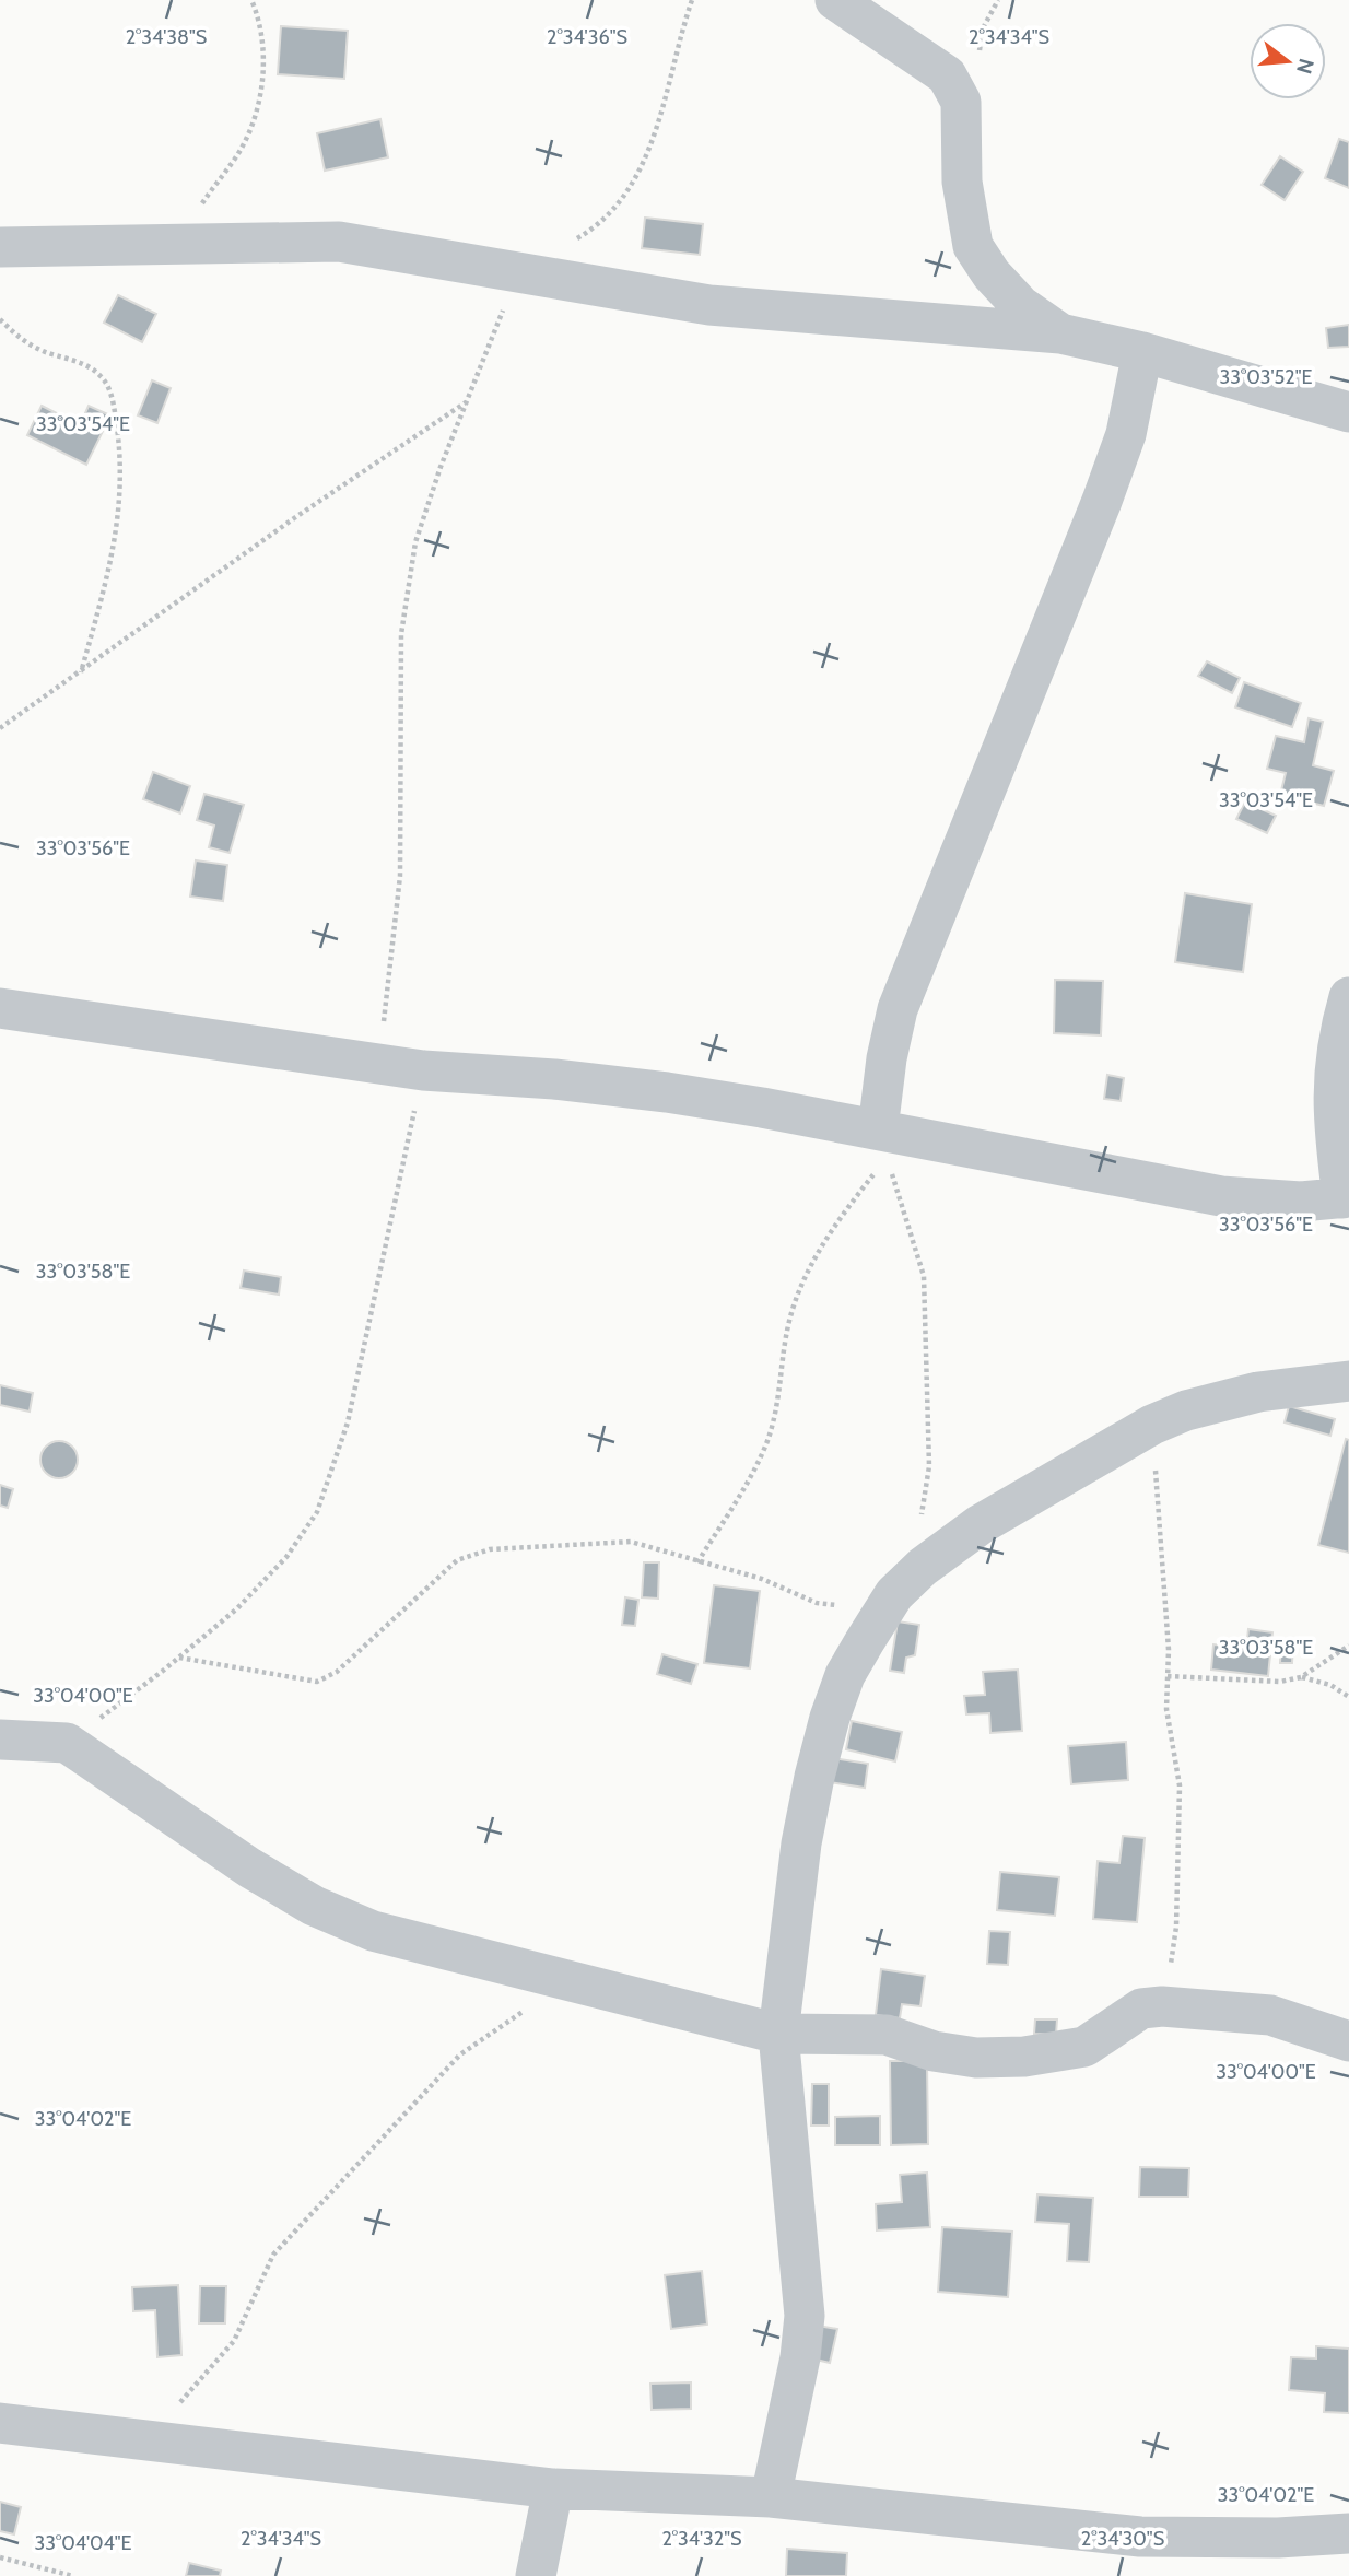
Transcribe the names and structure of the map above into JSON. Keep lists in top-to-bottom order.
{
  "north": "right",
  "coordinates": [
    "2°34'38\"S",
    "2°34'36\"S",
    "2°34'34\"S",
    "33°03'52\"E",
    "33°03'54\"E",
    "33°03'56\"E",
    "33°03'58\"E",
    "33°04'00\"E",
    "33°04'02\"E",
    "2°34'32\"S",
    "2°34'30\"S",
    "33°04'04\"E"
  ]
}
